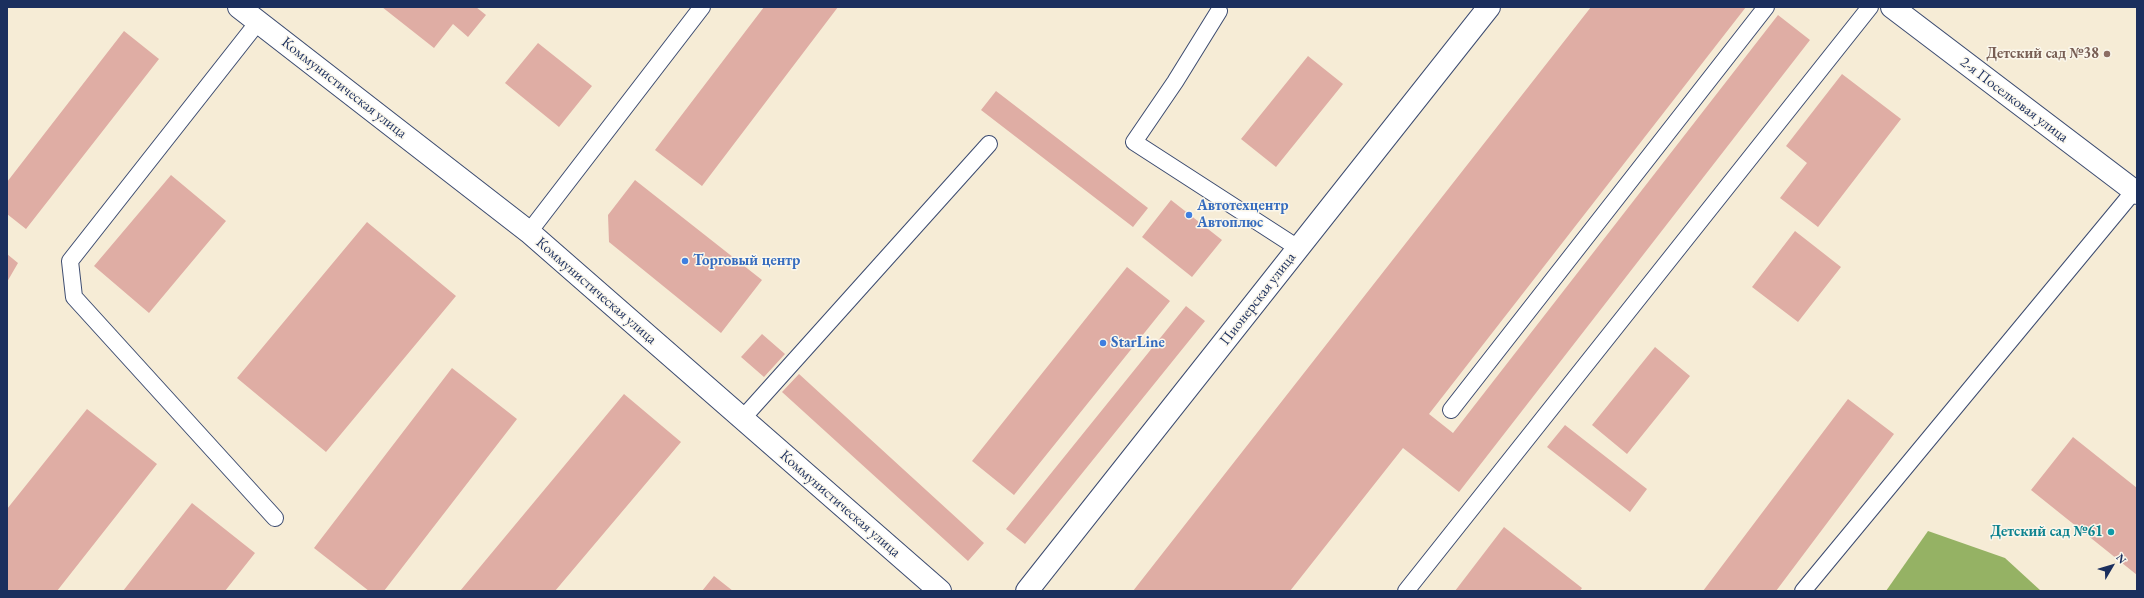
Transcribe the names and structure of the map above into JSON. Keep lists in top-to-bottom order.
{
  "streets": {
    "street": ["Коммунистическая улица", "2-я Поселковая улица", "Пионерская улица"]
  },
  "places": [
    "Детский сад №38",
    "Автотехцентр Автоплюс",
    "Торговый центр",
    "StarLine",
    "Детский сад №61"
  ],
  "north": "top right"
}
